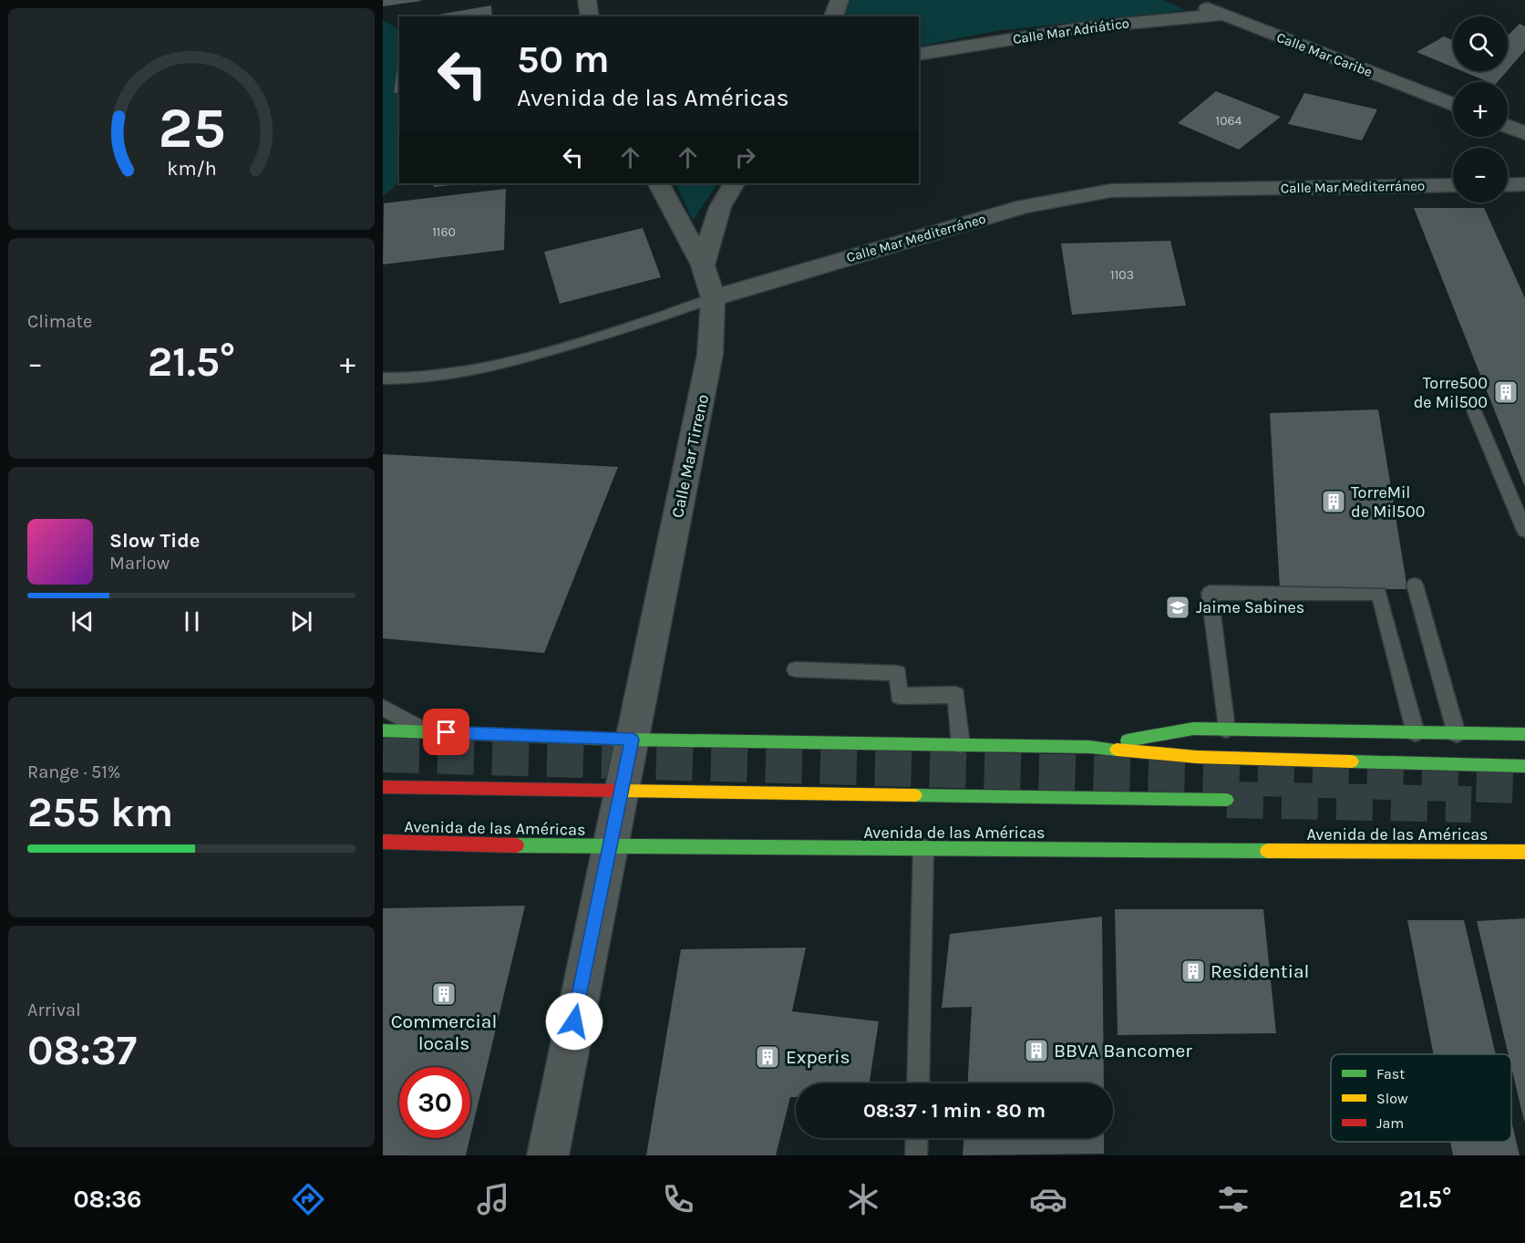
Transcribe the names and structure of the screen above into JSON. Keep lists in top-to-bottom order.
{
  "streets": {
    "main road": ["Avenida de las Américas"],
    "street": [
      "Calle Mar Adriático",
      "Calle Mar Caribe",
      "Calle Mar Mediterráneo",
      "Calle Mar Tirreno"
    ]
  },
  "crossings": [
    ["Calle Mar Adriático", "Calle Mar Caribe"],
    ["Calle Mar Mediterráneo", "Calle Mar Tirreno"],
    ["Calle Mar Tirreno", "Avenida de las Américas"]
  ],
  "places": {
    "building": [
      "Torre500 de Mil500",
      "TorreMil de Mil500",
      "Residential",
      "Commercial locals",
      "BBVA Bancomer",
      "Experis"
    ],
    "school or university": ["Jaime Sabines"]
  },
  "house_numbers": ["1064", "1160", "1103"],
  "legend": ["Fast", "Slow", "Jam"],
  "page": {
    "map_buttons": ["+", "−"],
    "turn": ["50 m", "Avenida de las Américas"],
    "tile": [
      "Climate",
      ["Range · 51%", "255 km"],
      ["Arrival", "08:37"]
    ],
    "heat": ["−", "21.5°", "+"],
    "song": ["Slow Tide", "Marlow"],
    "limit": "30",
    "trip": "08:37 · 1 min · 80 m",
    "tabs": ["08:36", "21.5°"],
    "gauge": ["25", "km/h"]
  }
}
